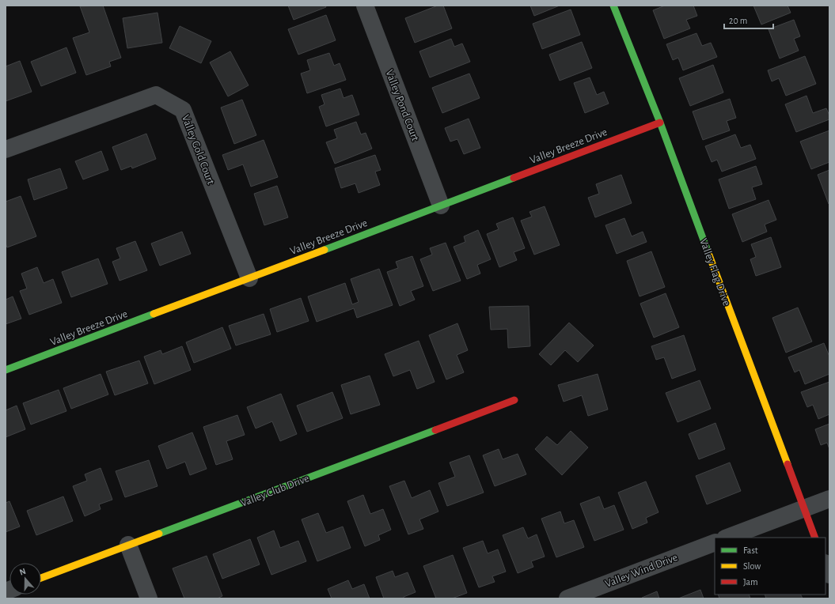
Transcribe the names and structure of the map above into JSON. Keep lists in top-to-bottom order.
{
  "streets": {
    "street": [
      "Valley Pond Court",
      "Valley Breeze Drive",
      "Valley Gold Court",
      "Valley Flag Drive",
      "Valley Club Drive",
      "Valley Wind Drive"
    ]
  },
  "crossings": [
    ["Valley Pond Court", "Valley Breeze Drive"],
    ["Valley Breeze Drive", "Valley Gold Court"],
    ["Valley Breeze Drive", "Valley Flag Drive"]
  ],
  "legend": ["Fast", "Slow", "Jam"],
  "scale_bar": "20 m",
  "north": "top"
}
